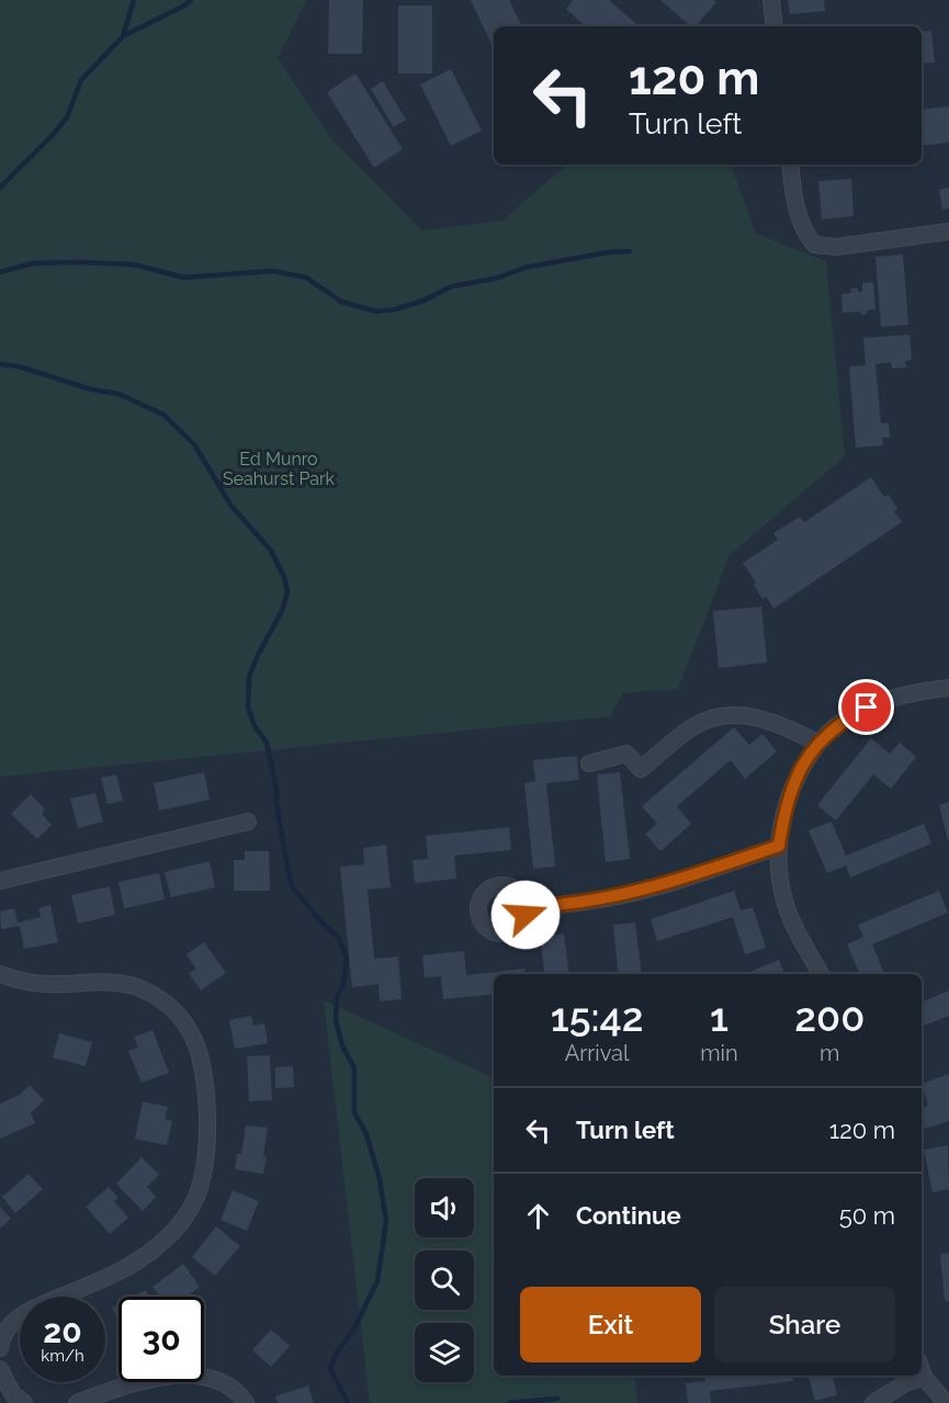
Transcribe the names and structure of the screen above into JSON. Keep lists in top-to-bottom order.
{
  "parks": ["Ed Munro Seahurst Park"],
  "page": {
    "turn": ["120 m", "Turn left"],
    "eta": [
      "15:42",
      "Arrival",
      "1",
      "min",
      "200",
      "m"
    ],
    "list": [
      {
        "name": "Turn left",
        "value": "120 m"
      },
      {
        "name": "Continue",
        "value": "50 m"
      }
    ],
    "buttons": ["Exit", "Share"],
    "speed": "20 km/h",
    "limit": "30"
  }
}
